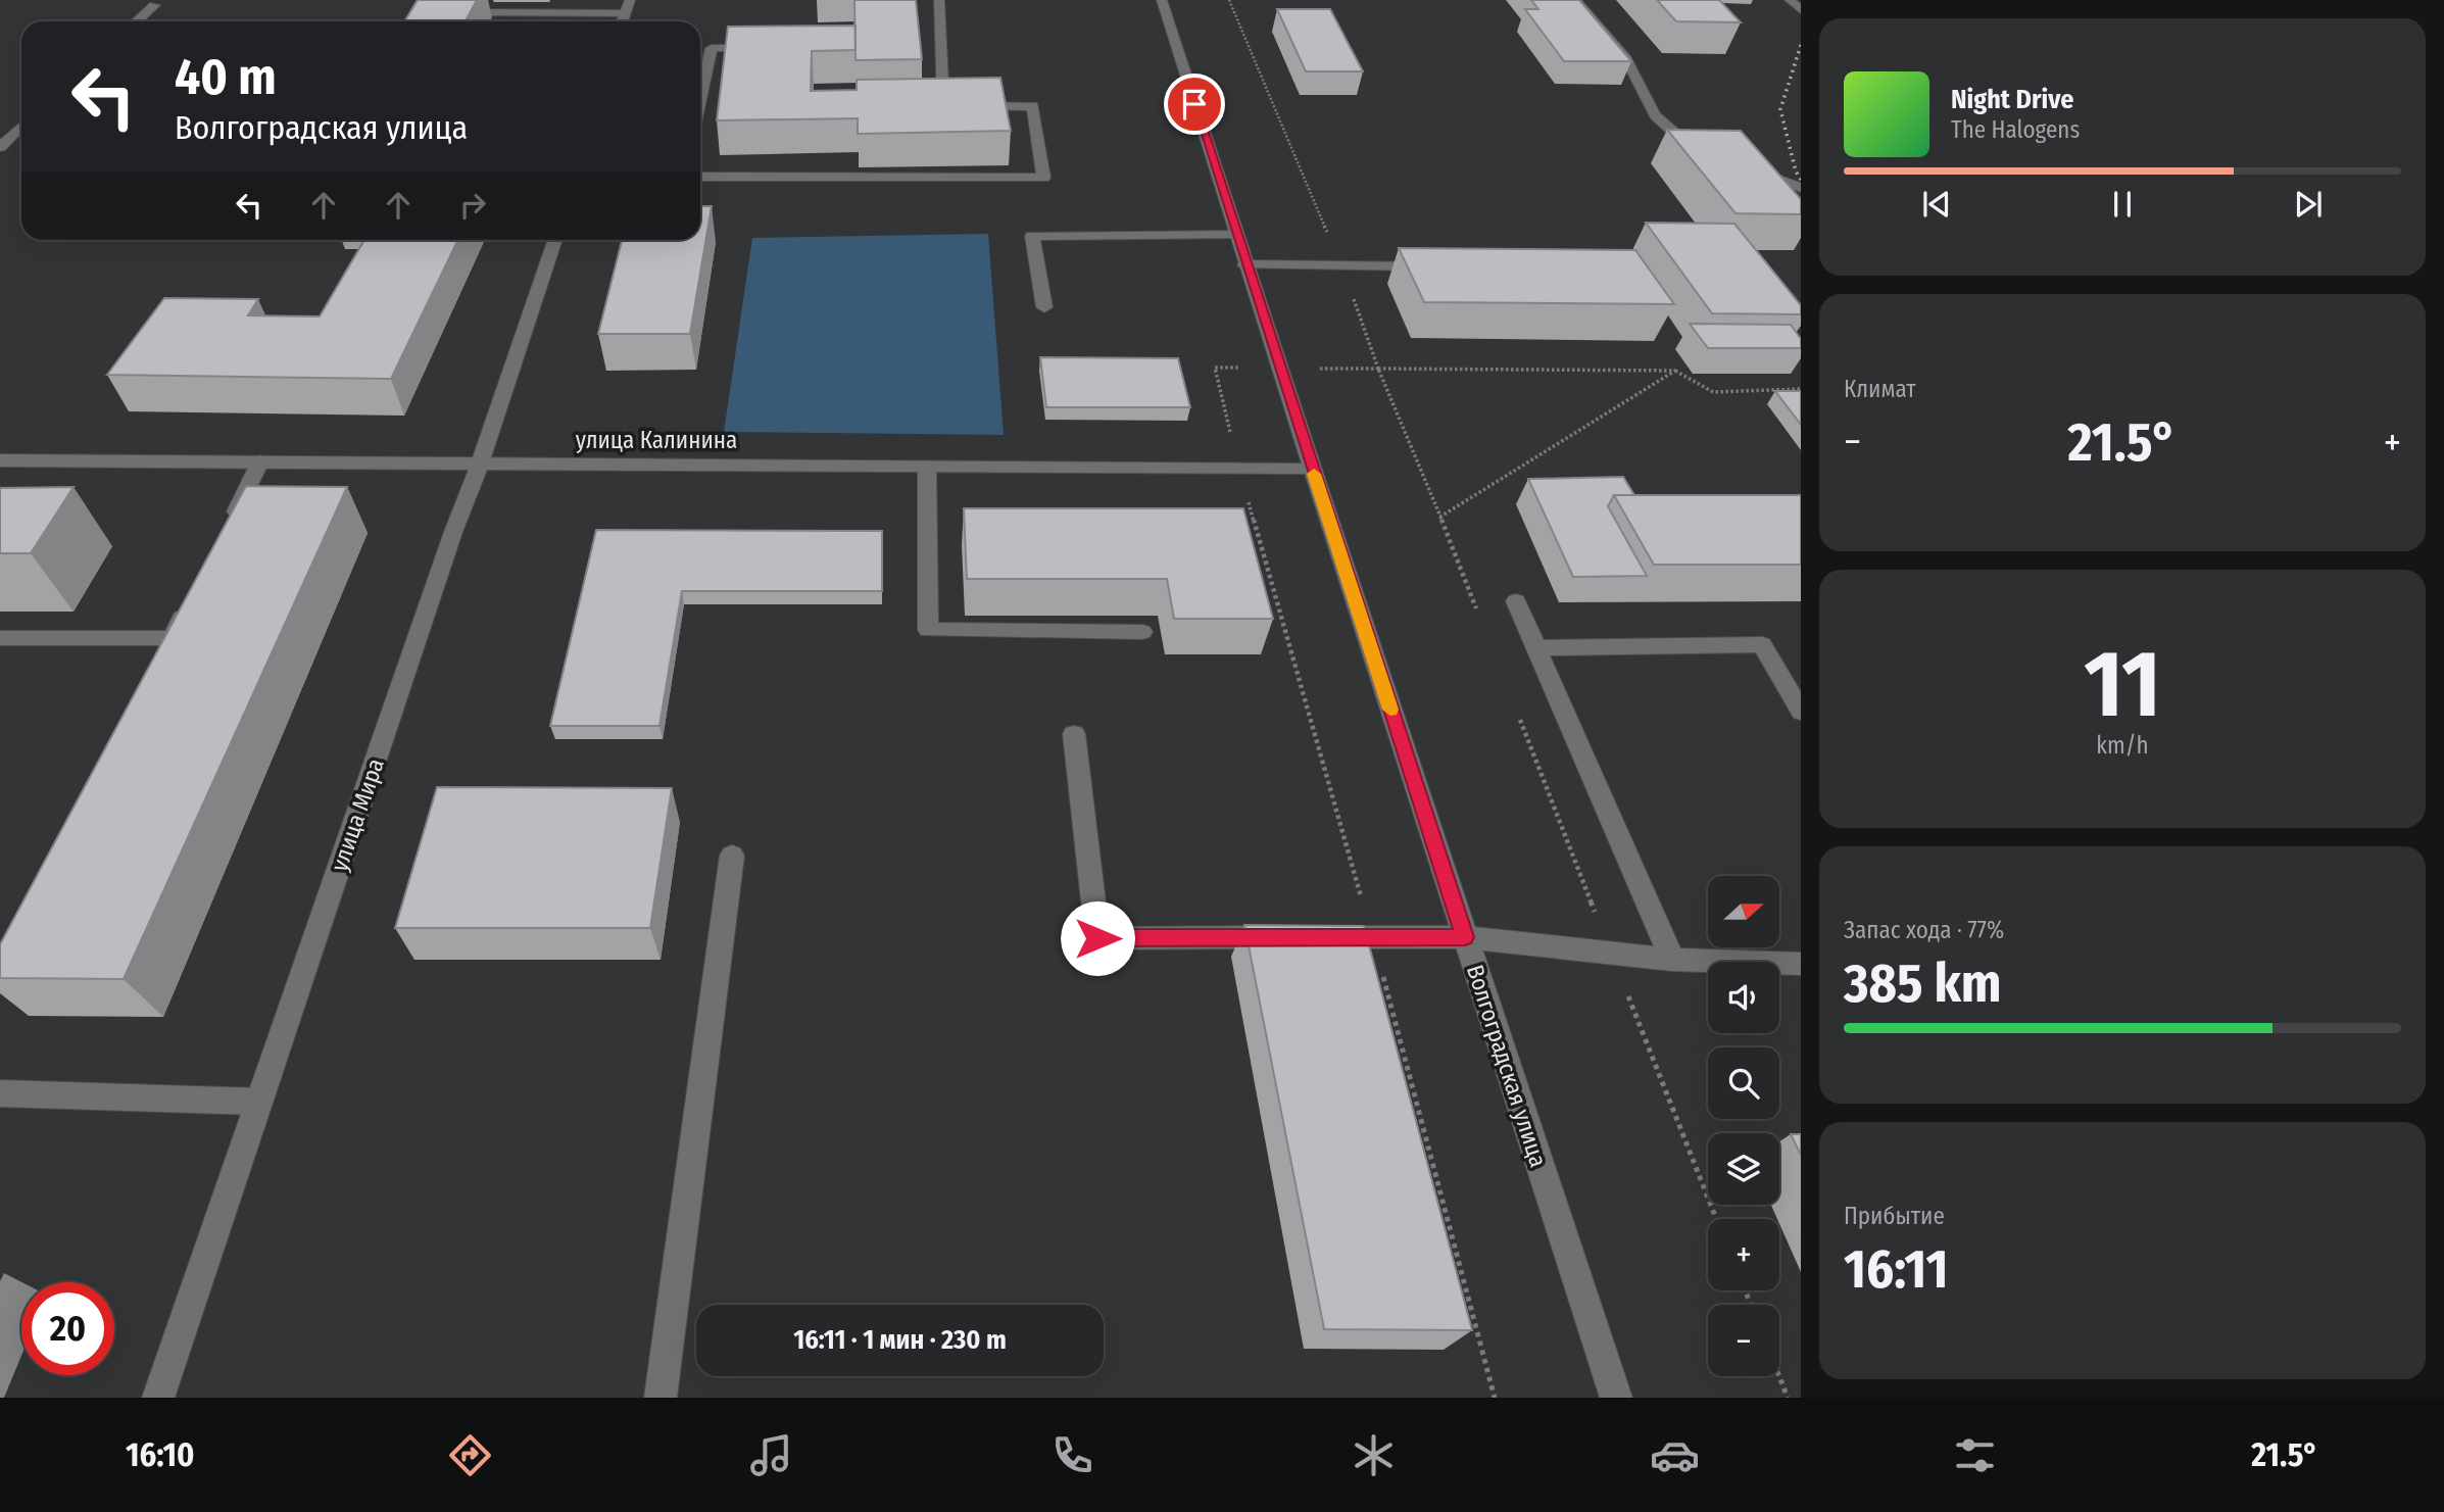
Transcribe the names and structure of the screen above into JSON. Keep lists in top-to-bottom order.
{
  "streets": {
    "street": ["улица Калинина", "улица Мира", "Волгоградская улица"]
  },
  "crossings": [
    ["улица Калинина", "улица Мира"],
    ["улица Калинина", "Волгоградская улица"]
  ],
  "north": "right",
  "page": {
    "turn": ["40 m", "Волгоградская улица"],
    "song": ["Night Drive", "The Halogens"],
    "tile": [
      "Климат",
      ["11", "km/h"],
      ["Запас хода · 77%", "385 km"],
      ["Прибытие", "16:11"]
    ],
    "heat": ["−", "21.5°", "+"],
    "map_buttons": ["+", "−"],
    "limit": "20",
    "trip": "16:11 · 1 мин · 230 m",
    "tabs": ["16:10", "21.5°"]
  }
}
